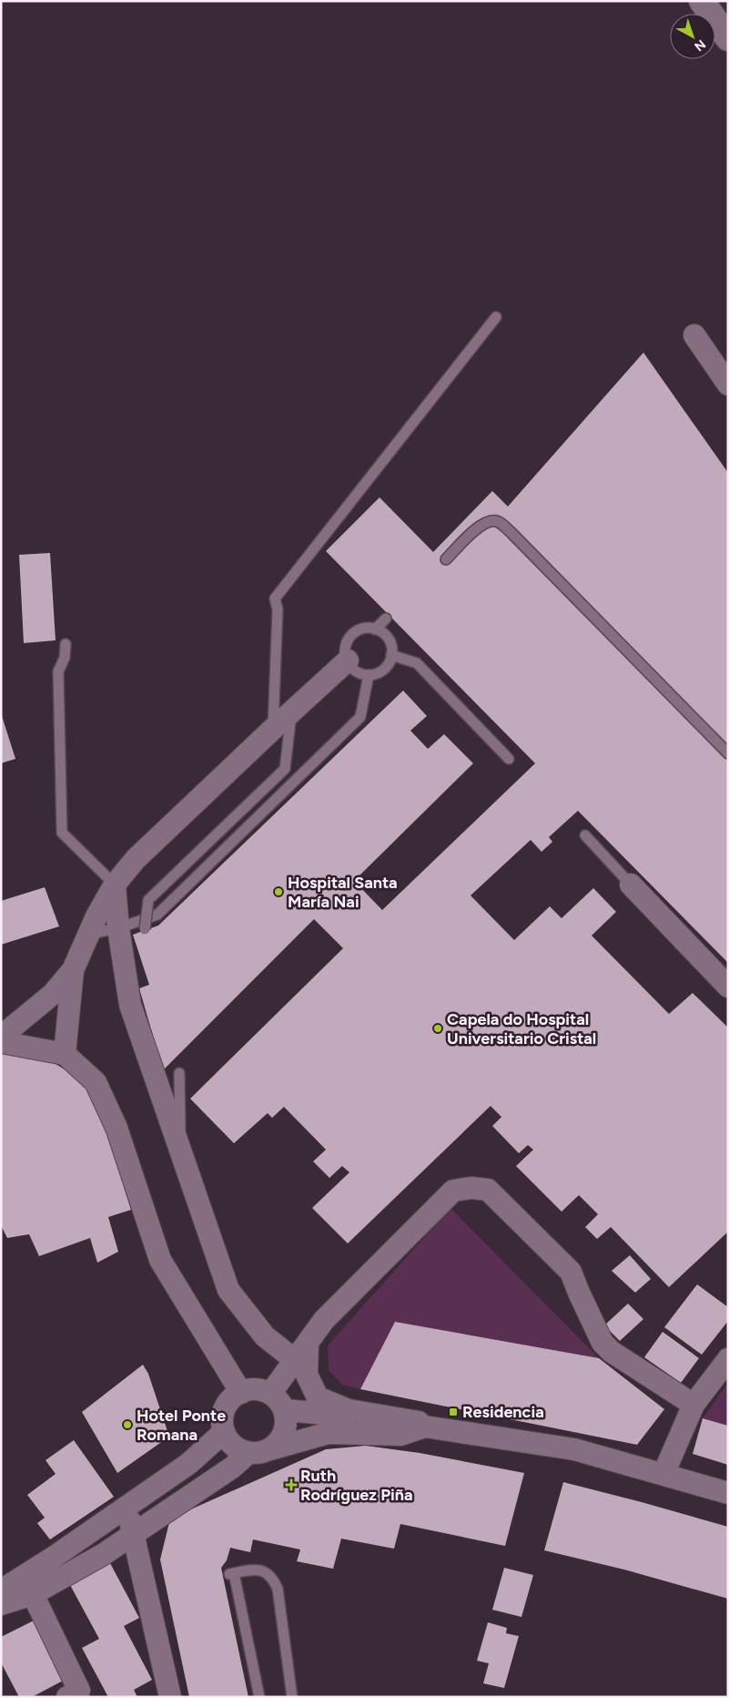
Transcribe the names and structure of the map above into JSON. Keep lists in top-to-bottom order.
{
  "places": {
    "other": ["Hospital Santa María Nai", "Capela do Hospital Universitario Cristal", "Hotel Ponte Romana"],
    "transit": ["Residencia"],
    "health": ["Ruth Rodríguez Piña"]
  },
  "north": "bottom right"
}
